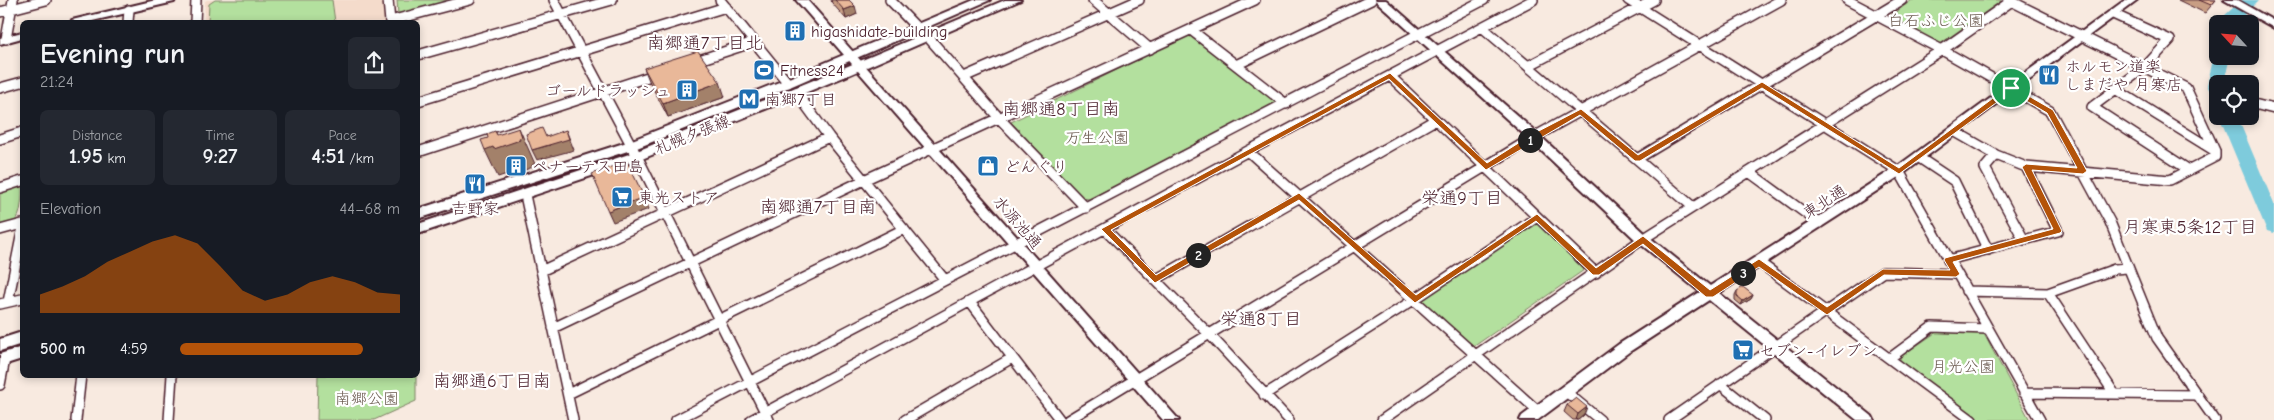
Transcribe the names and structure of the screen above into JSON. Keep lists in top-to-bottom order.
{
  "streets": {
    "main road": ["札幌夕張線"],
    "street": ["東北通", "水源池通"]
  },
  "crossings": [
    ["札幌夕張線", "水源池通"]
  ],
  "districts": [
    "南郷通7丁目北",
    "南郷通8丁目南",
    "栄通9丁目",
    "南郷通7丁目南",
    "月寒東5条12丁目",
    "栄通8丁目",
    "南郷通6丁目南"
  ],
  "parks": [
    "白石ふじ公園",
    "万生公園",
    "月光公園",
    "南郷公園"
  ],
  "places": {
    "building": ["higashidate-building", "ゴールドラッシュ", "ペナーテス田島"],
    "sports": ["Fitness24"],
    "restaurant": ["ホルモン道楽 しまだや 月寒店", "吉野家"],
    "metro station": ["南郷7丁目"],
    "shop": ["どんぐり"],
    "supermarket": ["東光ストア", "セブン-イレブン"]
  },
  "north": "top left",
  "page": {
    "heading": ["Evening run", "21:24"],
    "stats": [
      ["Distance", "1.95 km"],
      ["Time", "9:27"],
      ["Pace", "4:51 /km"]
    ],
    "pins": ["1", "2", "3"],
    "chart": ["Elevation", "44–68 m"],
    "list": [
      {
        "name": "500 m",
        "note": "4:59"
      }
    ]
  }
}
